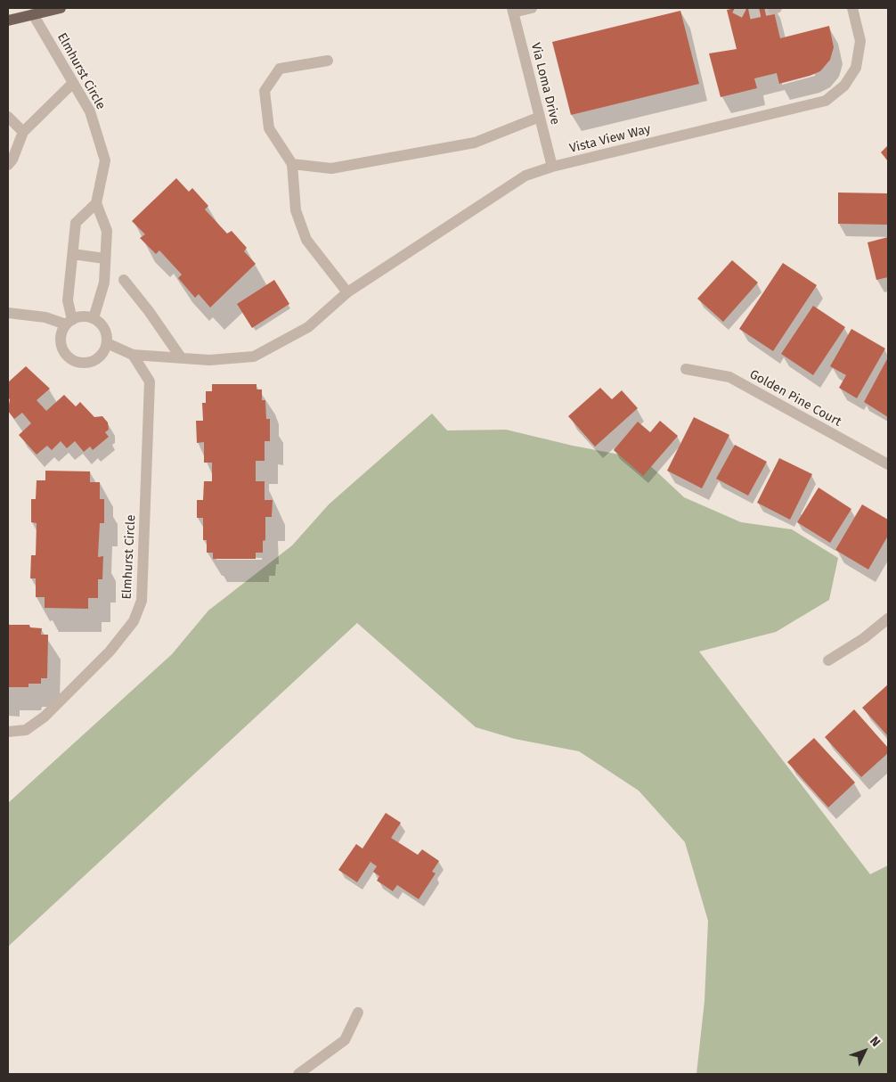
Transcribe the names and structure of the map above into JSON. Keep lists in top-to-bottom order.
{
  "streets": {
    "street": [
      "Elmhurst Circle",
      "Via Loma Drive",
      "Vista View Way",
      "Golden Pine Court"
    ]
  },
  "crossings": [
    ["Elmhurst Circle", "Vista View Way"],
    ["Via Loma Drive", "Vista View Way"]
  ],
  "north": "top right"
}
